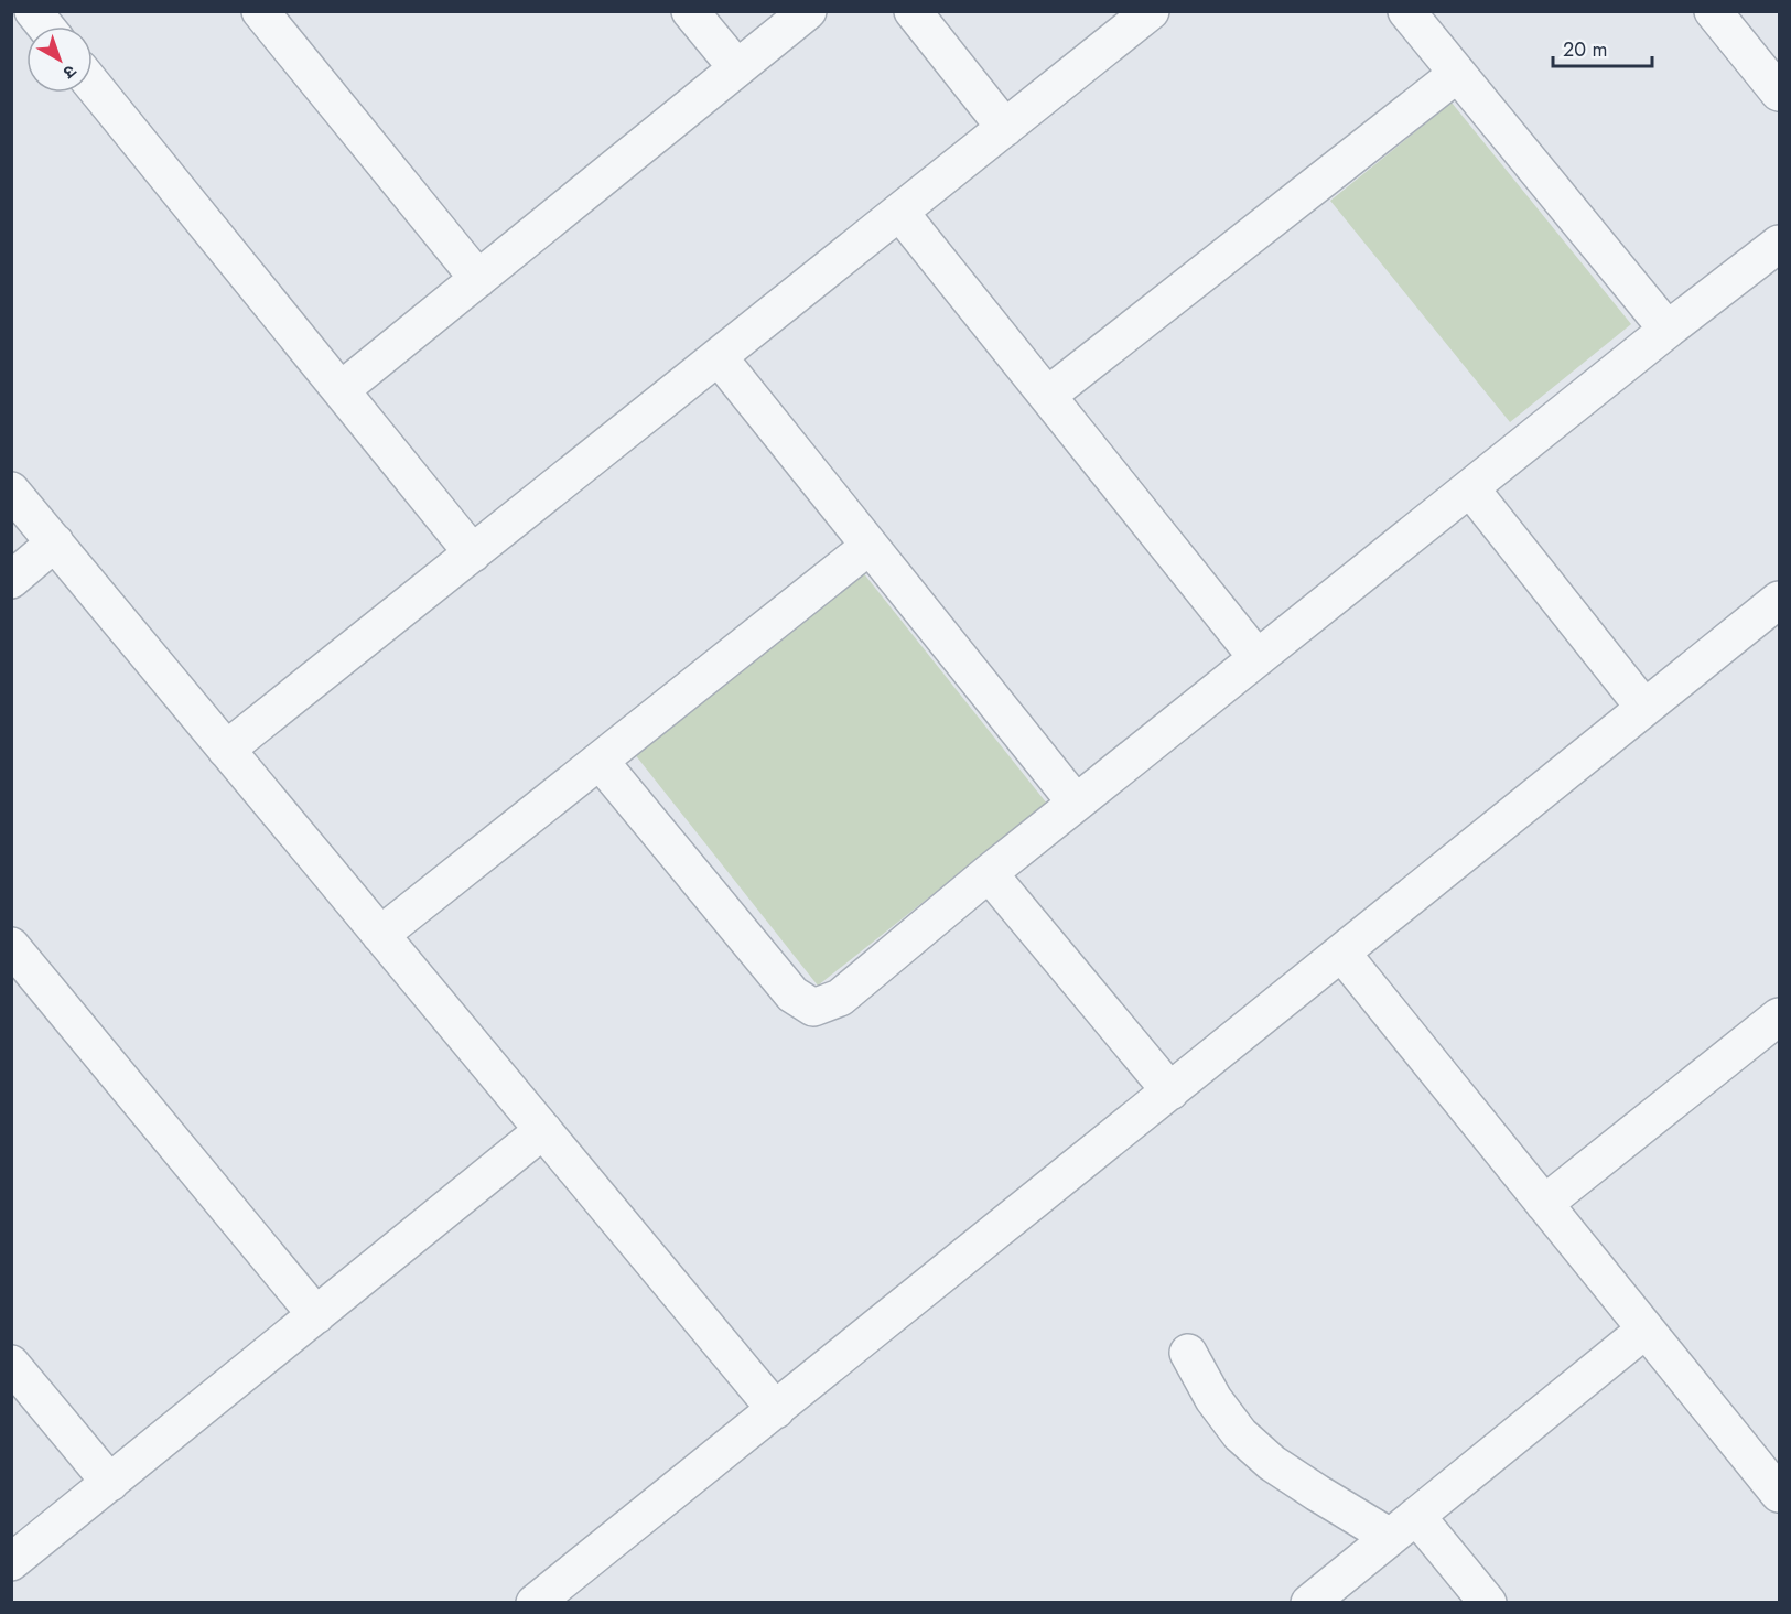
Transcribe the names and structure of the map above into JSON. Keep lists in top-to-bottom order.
{
  "scale_bar": "20 m",
  "north": "bottom right"
}
